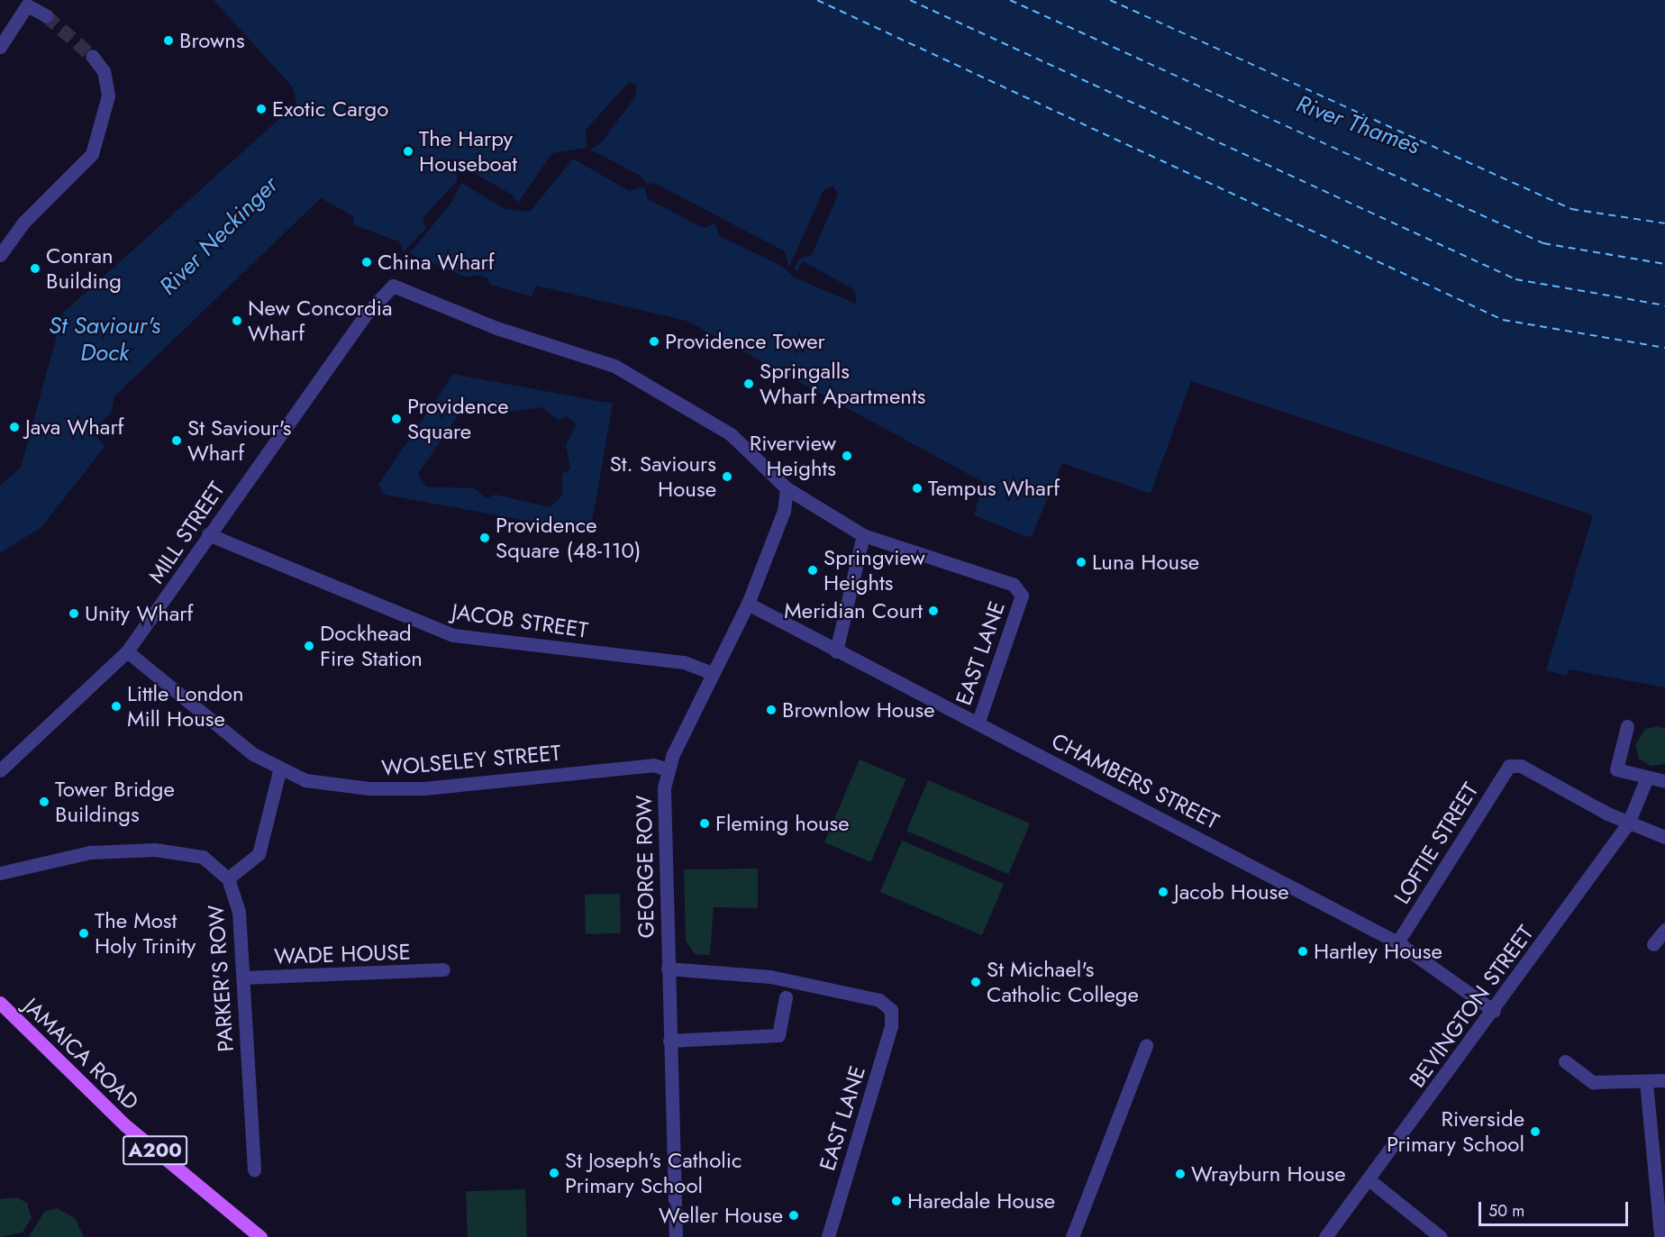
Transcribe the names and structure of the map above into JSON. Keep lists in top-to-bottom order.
{
  "streets": {
    "main road": ["JAMAICA ROAD", "A200"],
    "street": [
      "MILL STREET",
      "JACOB STREET",
      "EAST LANE",
      "WOLSELEY STREET",
      "CHAMBERS STREET",
      "LOFTIE STREET",
      "GEORGE ROW",
      "WADE HOUSE",
      "PARKER'S ROW",
      "BEVINGTON STREET"
    ]
  },
  "crossings": [
    ["MILL STREET", "JACOB STREET"],
    ["MILL STREET", "WOLSELEY STREET"],
    ["MILL STREET", "GEORGE ROW"],
    ["JACOB STREET", "GEORGE ROW"],
    ["EAST LANE", "CHAMBERS STREET"],
    ["EAST LANE", "GEORGE ROW"],
    ["WOLSELEY STREET", "GEORGE ROW"],
    ["WOLSELEY STREET", "PARKER'S ROW"],
    ["CHAMBERS STREET", "LOFTIE STREET"],
    ["CHAMBERS STREET", "GEORGE ROW"],
    ["CHAMBERS STREET", "BEVINGTON STREET"],
    ["LOFTIE STREET", "BEVINGTON STREET"],
    ["WADE HOUSE", "PARKER'S ROW"]
  ],
  "water": ["River Thames", "River Neckinger", "St Saviour's Dock"],
  "places": [
    "Browns",
    "Exotic Cargo",
    "The Harpy Houseboat",
    "China Wharf",
    "Conran Building",
    "New Concordia Wharf",
    "Providence Tower",
    "Springalls Wharf Apartments",
    "Providence Square",
    "Java Wharf",
    "St Saviour's Wharf",
    "Riverview Heights",
    "St. Saviours House",
    "Tempus Wharf",
    "Providence Square (48-110)",
    "Luna House",
    "Springview Heights",
    "Meridian Court",
    "Unity Wharf",
    "Dockhead Fire Station",
    "Little London Mill House",
    "Brownlow House",
    "Tower Bridge Buildings",
    "Fleming house",
    "Jacob House",
    "The Most Holy Trinity",
    "Hartley House",
    "St Michael's Catholic College",
    "Riverside Primary School",
    "St Joseph's Catholic Primary School",
    "Wrayburn House",
    "Haredale House",
    "Weller House"
  ],
  "scale_bar": "50 m"
}
